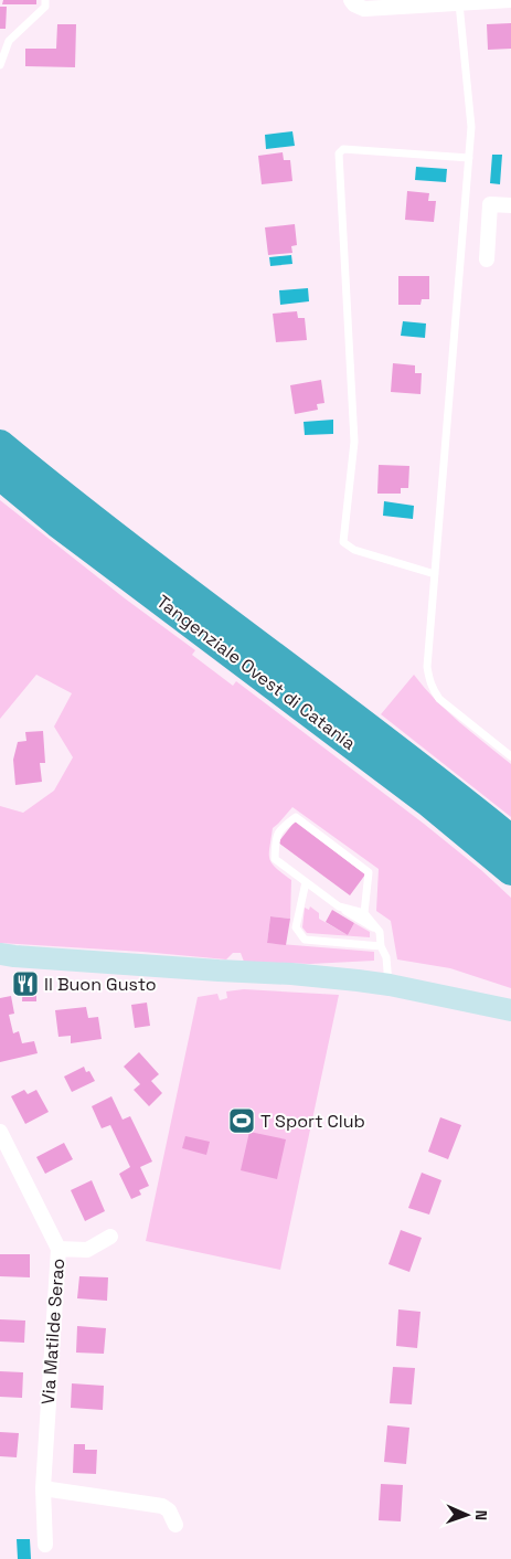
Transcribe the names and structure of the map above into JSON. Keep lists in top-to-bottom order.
{
  "streets": {
    "highway": ["Tangenziale Ovest di Catania"],
    "street": ["Via Matilde Serao"]
  },
  "places": {
    "restaurant": ["Il Buon Gusto"],
    "sports": ["T Sport Club"]
  },
  "north": "right"
}
